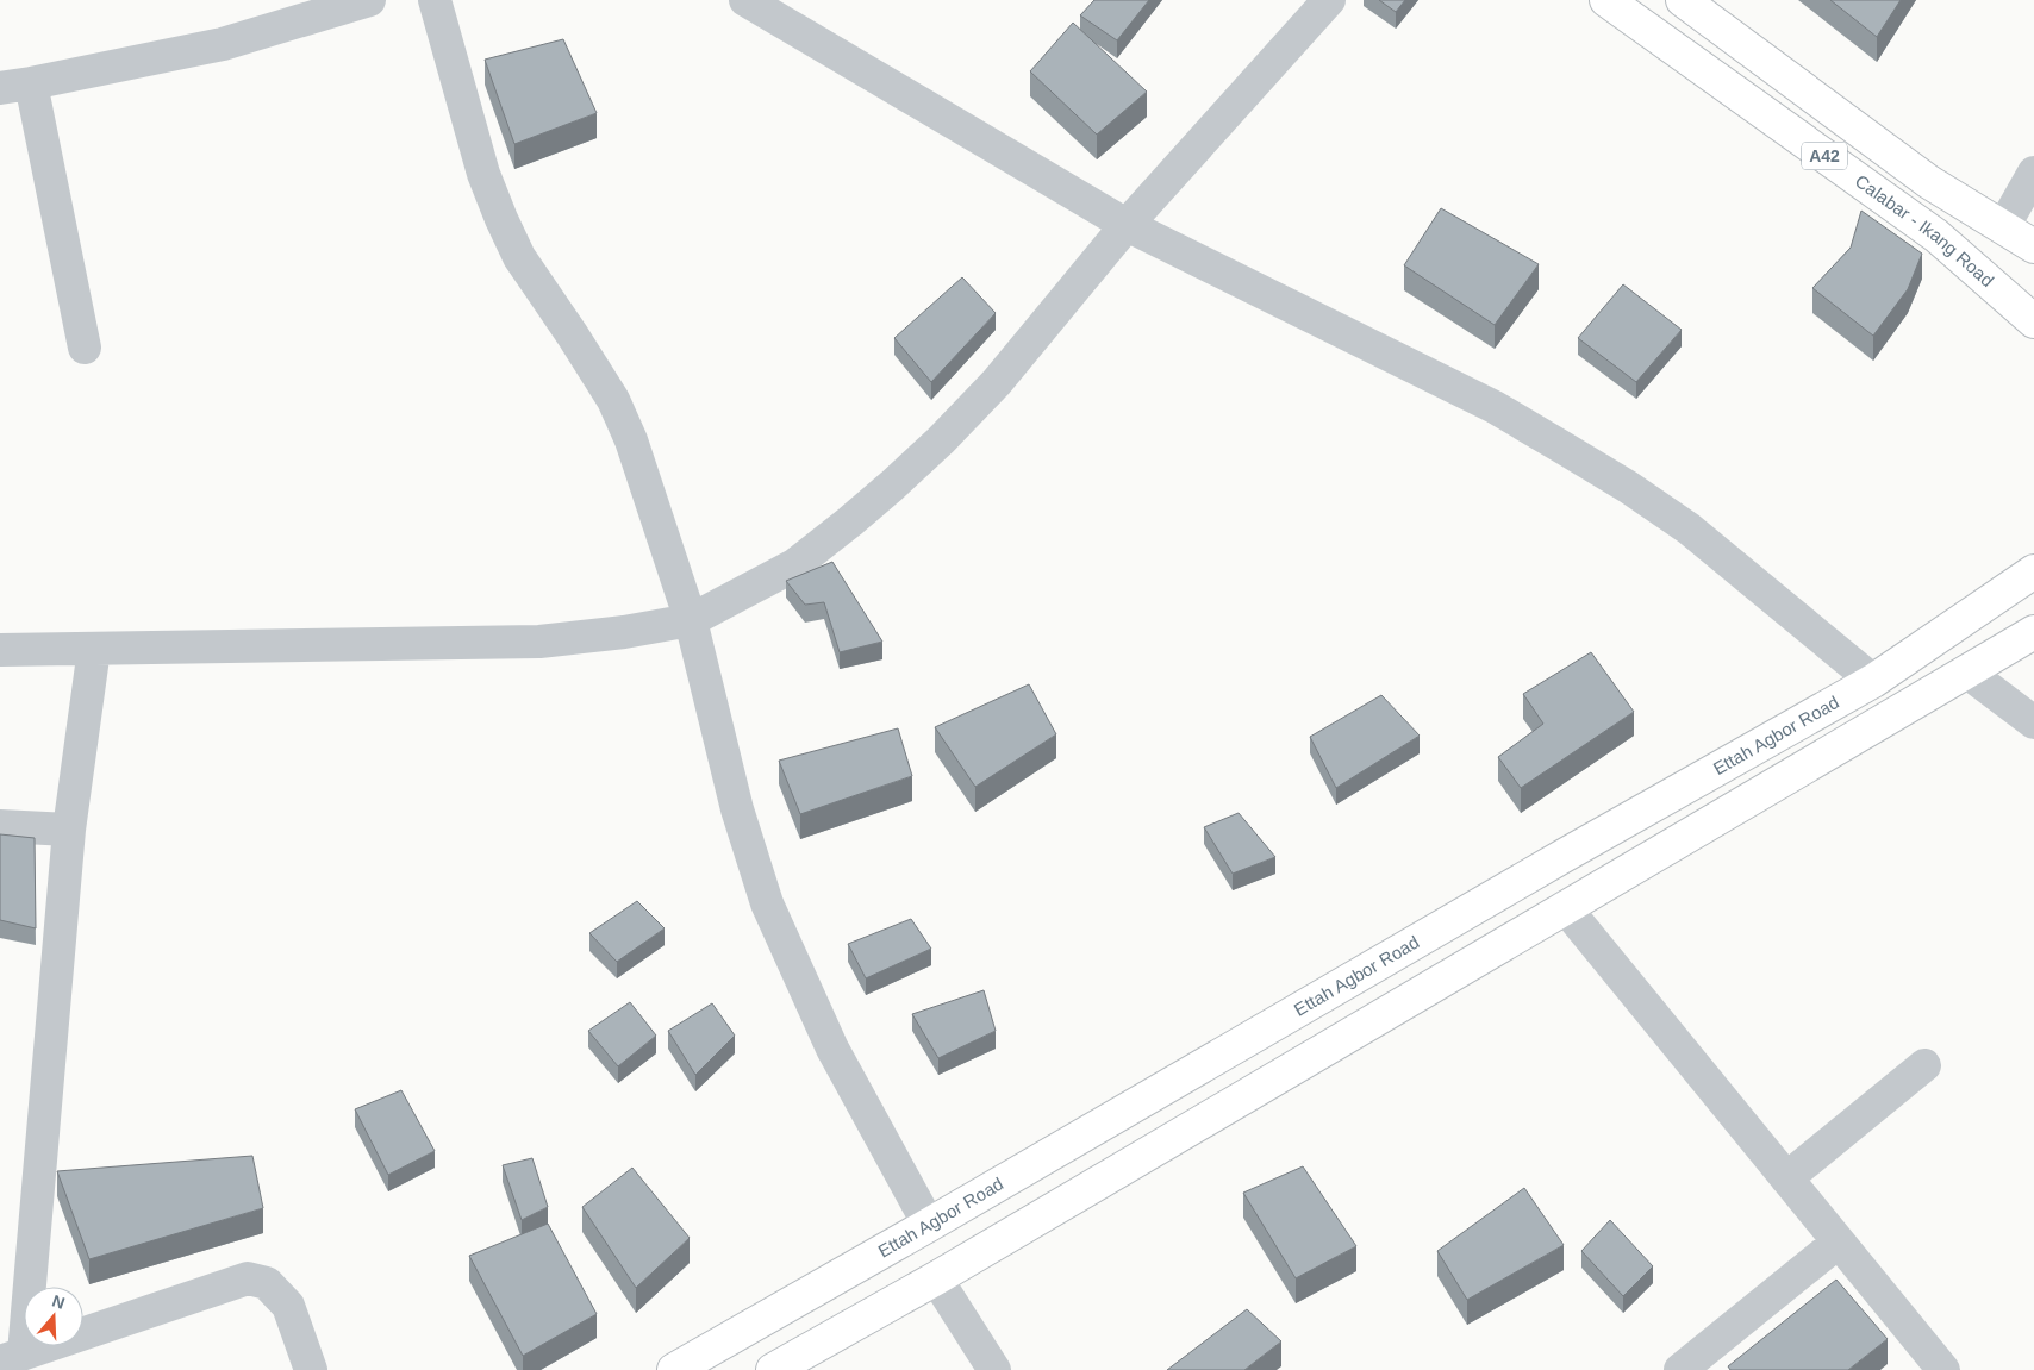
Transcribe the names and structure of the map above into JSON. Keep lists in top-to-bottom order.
{
  "streets": {
    "main road": ["A42", "Calabar - Ikang Road", "Ettah Agbor Road"]
  },
  "north": "top"
}
